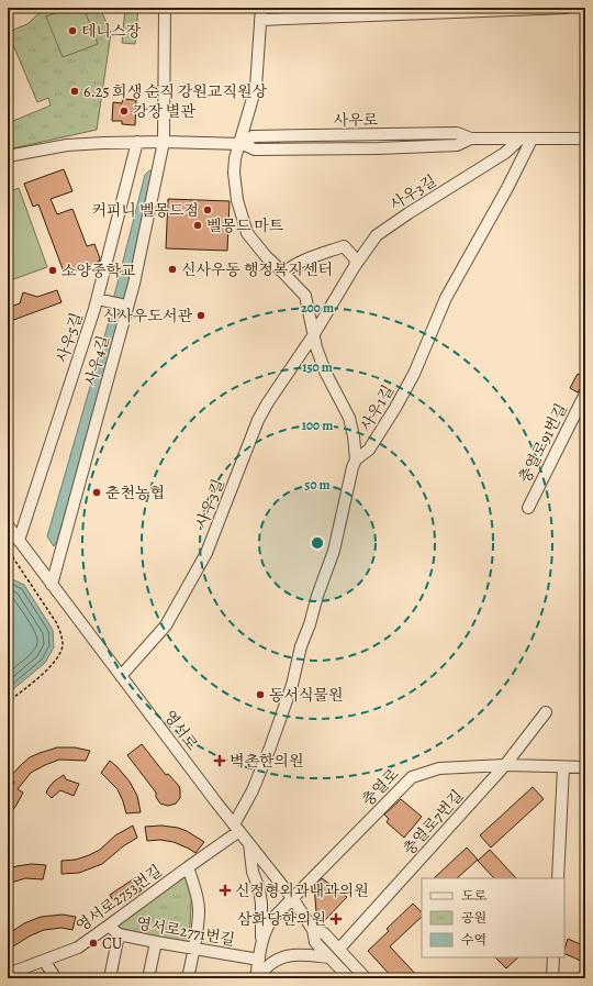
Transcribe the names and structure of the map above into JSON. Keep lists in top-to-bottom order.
{
  "streets": {
    "street": [
      "사우로",
      "사우3길",
      "사우5길",
      "사우4길",
      "사우1길",
      "충열로91번길",
      "영서로",
      "충열로",
      "충열로7번길",
      "영서로2753번길",
      "영서로2771번길"
    ]
  },
  "crossings": [
    ["사우로", "사우3길"],
    ["사우로", "사우5길"],
    ["사우로", "사우4길"],
    ["사우로", "사우1길"],
    ["사우3길", "영서로"],
    ["사우5길", "영서로"],
    ["사우4길", "영서로"],
    ["영서로", "충열로"],
    ["영서로", "영서로2753번길"],
    ["충열로", "충열로7번길"],
    ["영서로2753번길", "영서로2771번길"]
  ],
  "places": {
    "other": [
      "테니스장",
      "6.25 희생 순직 강원교직원상",
      "강장 별관",
      "커피니 벨몽드점",
      "벨몽드 마트",
      "신사우동 행정복지센터",
      "소양중학교",
      "신사우도서관",
      "춘천농협",
      "동서식물원",
      "CU"
    ],
    "health": ["벽촌한의원", "신정형외과내과의원", "삼화당한의원"]
  },
  "legend": ["도로", "공원", "수역"],
  "rings": [
    "200 m",
    "150 m",
    "100 m",
    "50 m"
  ]
}
